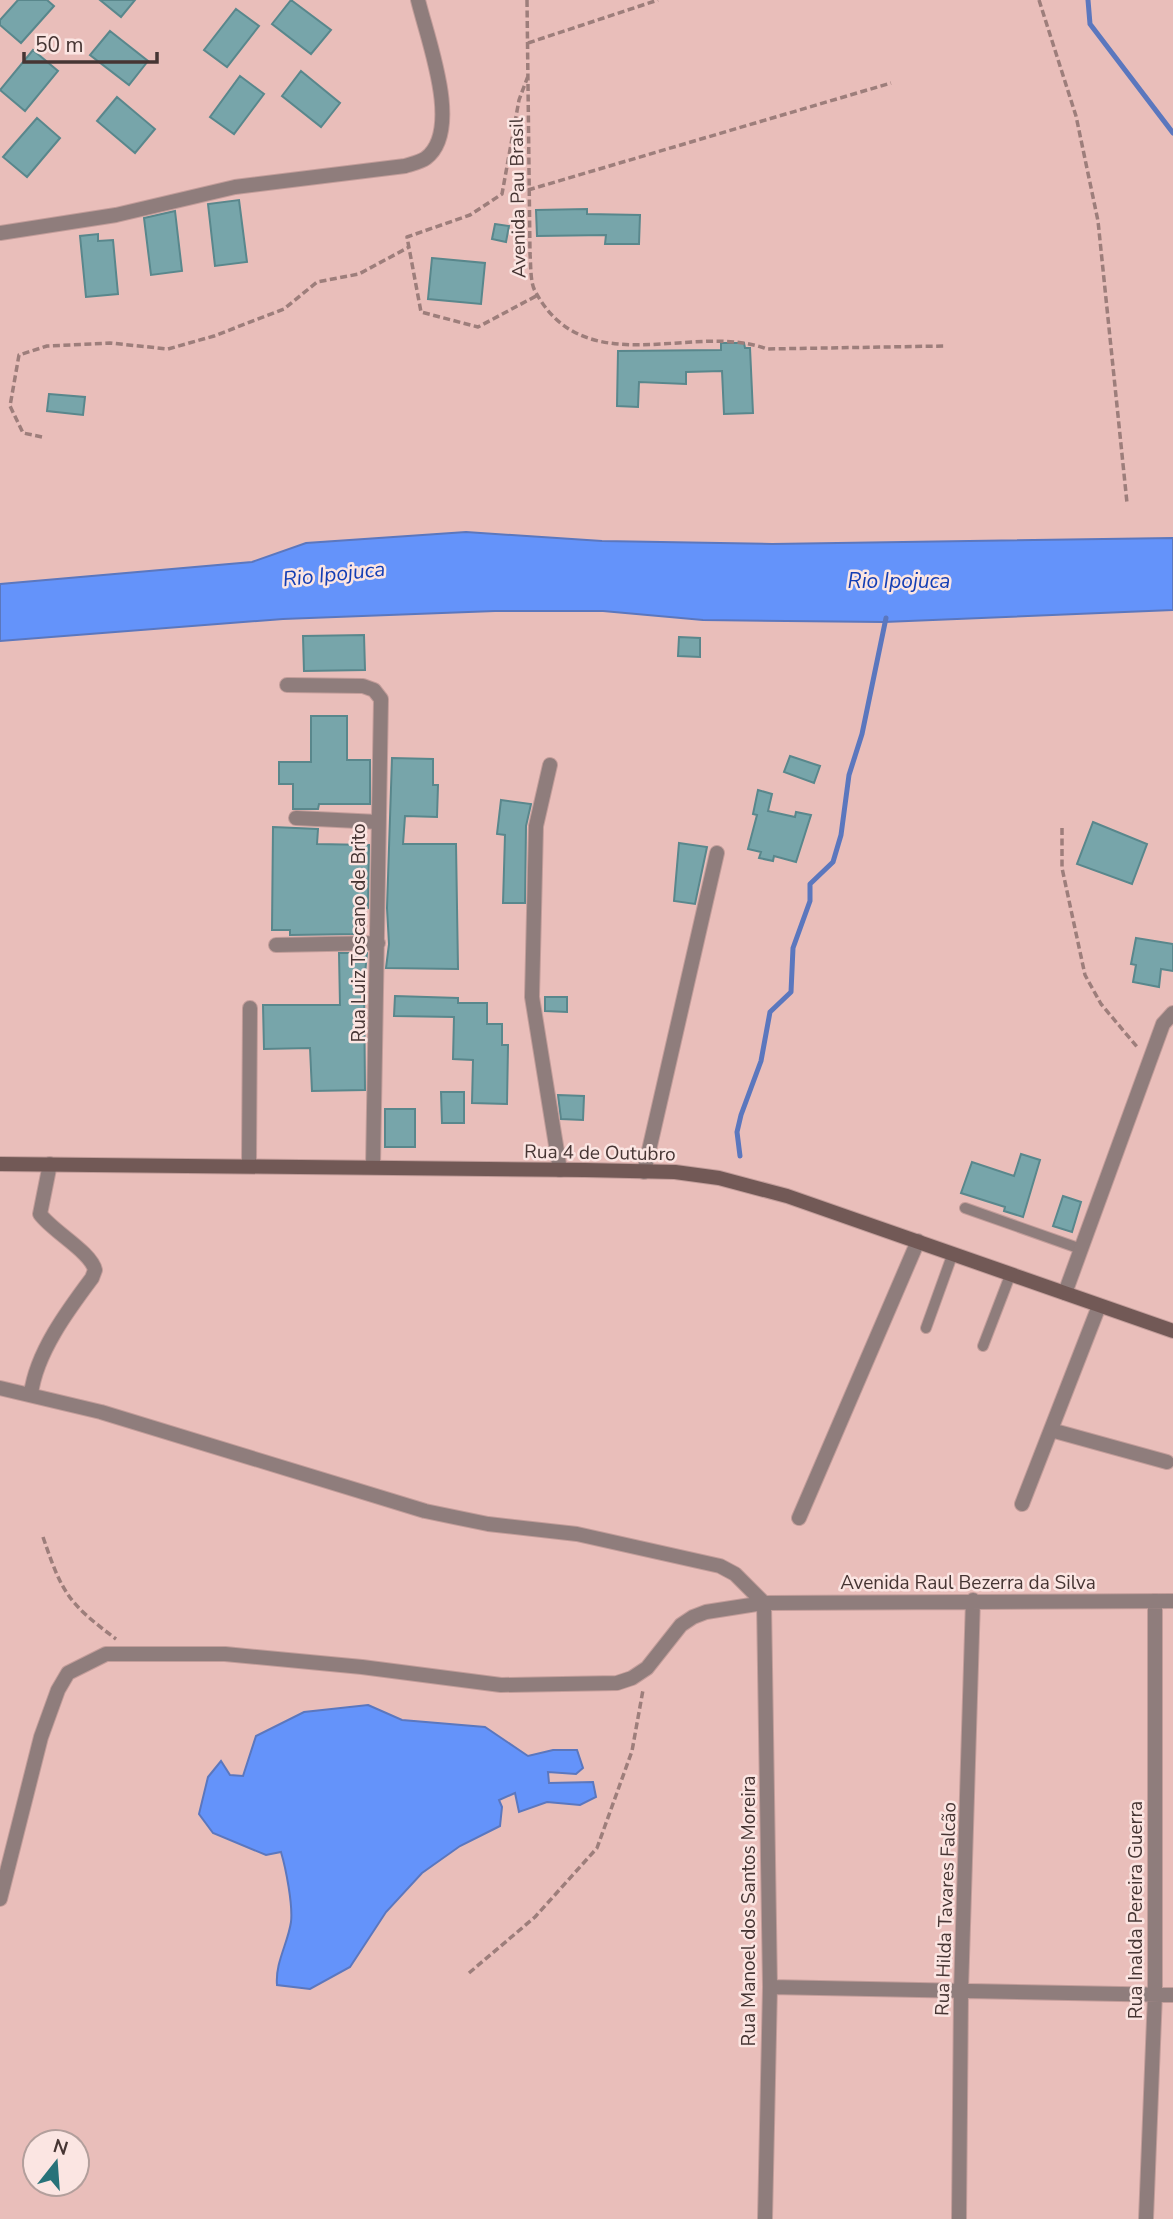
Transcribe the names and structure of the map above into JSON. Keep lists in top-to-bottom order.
{
  "streets": {
    "main road": ["Rua 4 de Outubro"],
    "street": [
      "Rua Luiz Toscano de Brito",
      "Avenida Raul Bezerra da Silva",
      "Rua Hilda Tavares Falcão",
      "Rua Inalda Pereira Guerra",
      "Rua Manoel dos Santos Moreira"
    ],
    "path": ["Avenida Pau Brasil"]
  },
  "crossings": [
    ["Rua Luiz Toscano de Brito", "Rua 4 de Outubro"],
    ["Avenida Raul Bezerra da Silva", "Rua Hilda Tavares Falcão"],
    ["Avenida Raul Bezerra da Silva", "Rua Inalda Pereira Guerra"],
    ["Avenida Raul Bezerra da Silva", "Rua Manoel dos Santos Moreira"]
  ],
  "water": ["Rio Ipojuca"],
  "scale_bar": "50 m",
  "north": "top"
}
